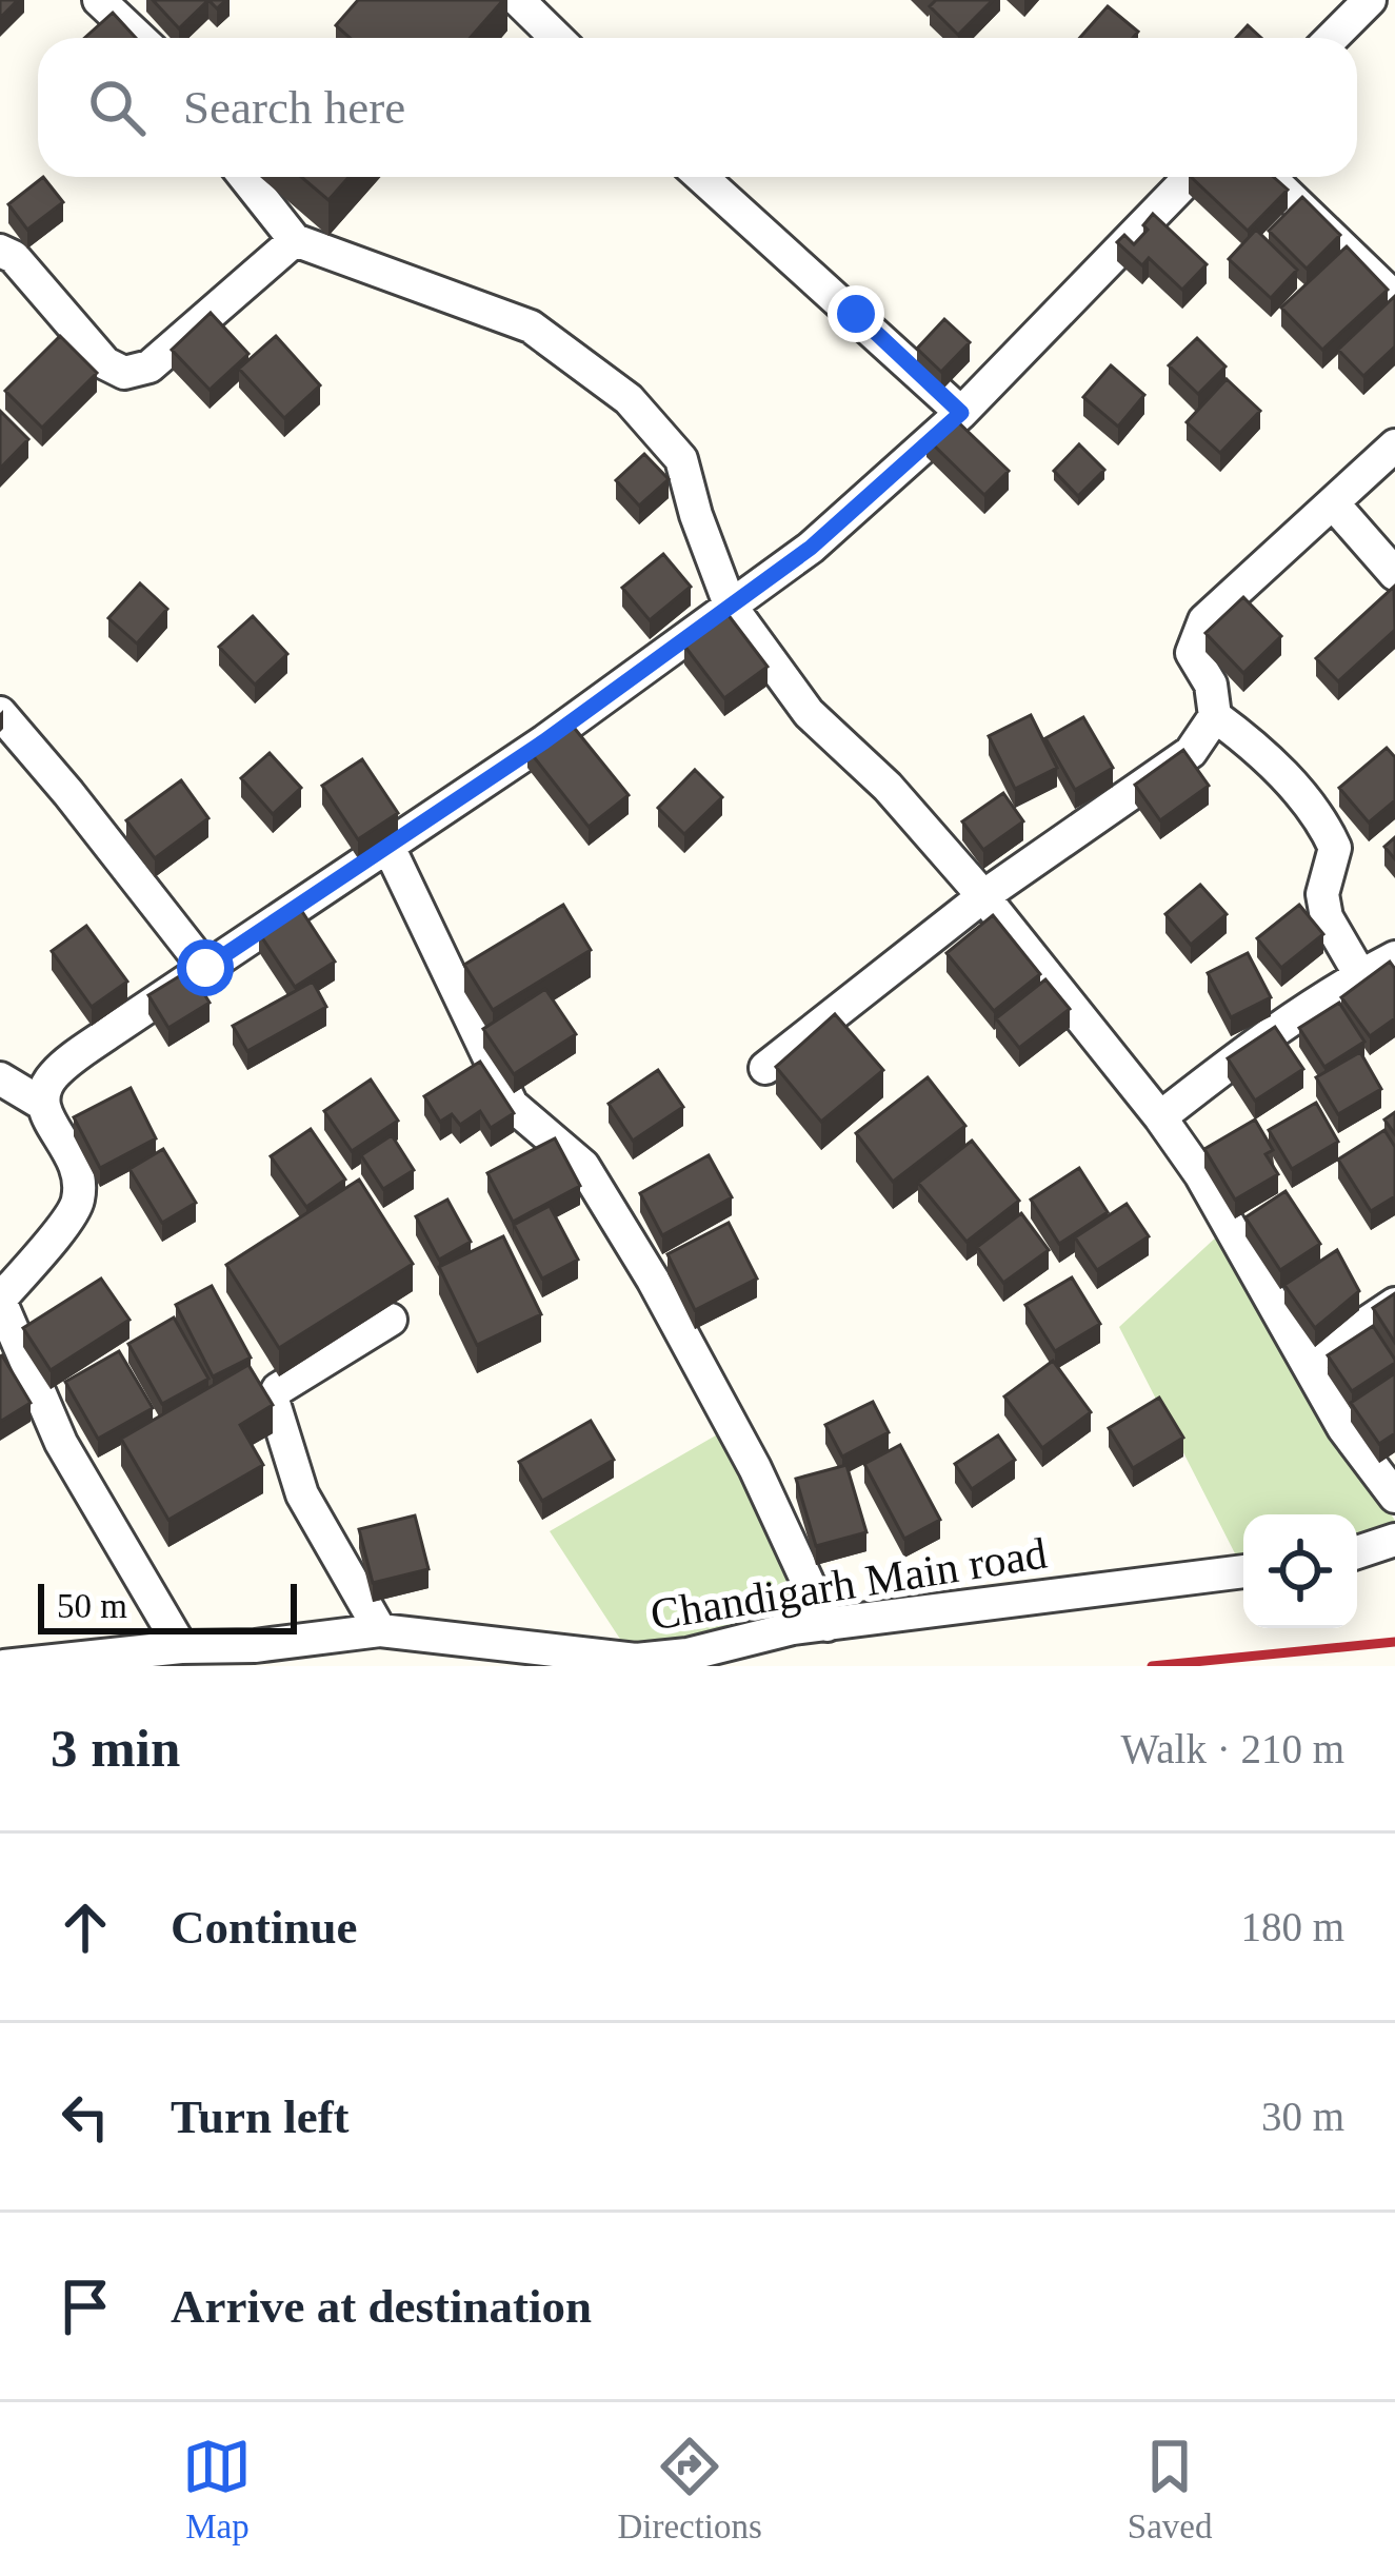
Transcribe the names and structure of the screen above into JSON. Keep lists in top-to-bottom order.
{
  "streets": {
    "street": ["Chandigarh Main road"]
  },
  "scale_bar": "50 m",
  "page": {
    "search": "Search here",
    "scale": "50 m",
    "heading": ["3 min", "Walk · 210 m"],
    "list": [
      ["Continue", "180 m"],
      ["Turn left", "30 m"],
      "Arrive at destination"
    ],
    "nav": ["Map", "Directions", "Saved"]
  }
}
